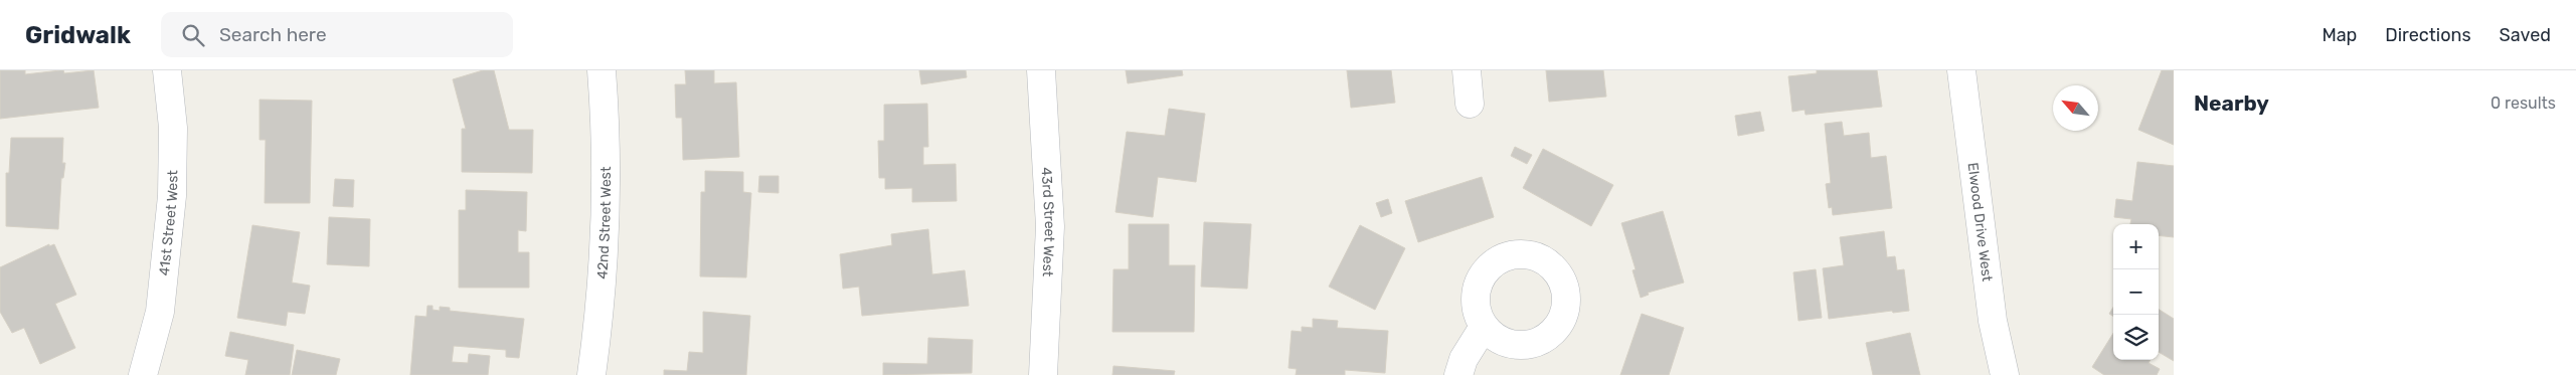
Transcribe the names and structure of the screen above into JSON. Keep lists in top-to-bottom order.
{
  "streets": {
    "street": [
      "43rd Street West",
      "42nd Street West",
      "Elwood Drive West",
      "41st Street West"
    ]
  },
  "north": "top left",
  "page": {
    "header": "Gridwalk",
    "search": "Search here",
    "nav": ["Map", "Directions", "Saved"],
    "heading": ["Nearby", "0 results"],
    "map_buttons": ["+", "−"]
  }
}
